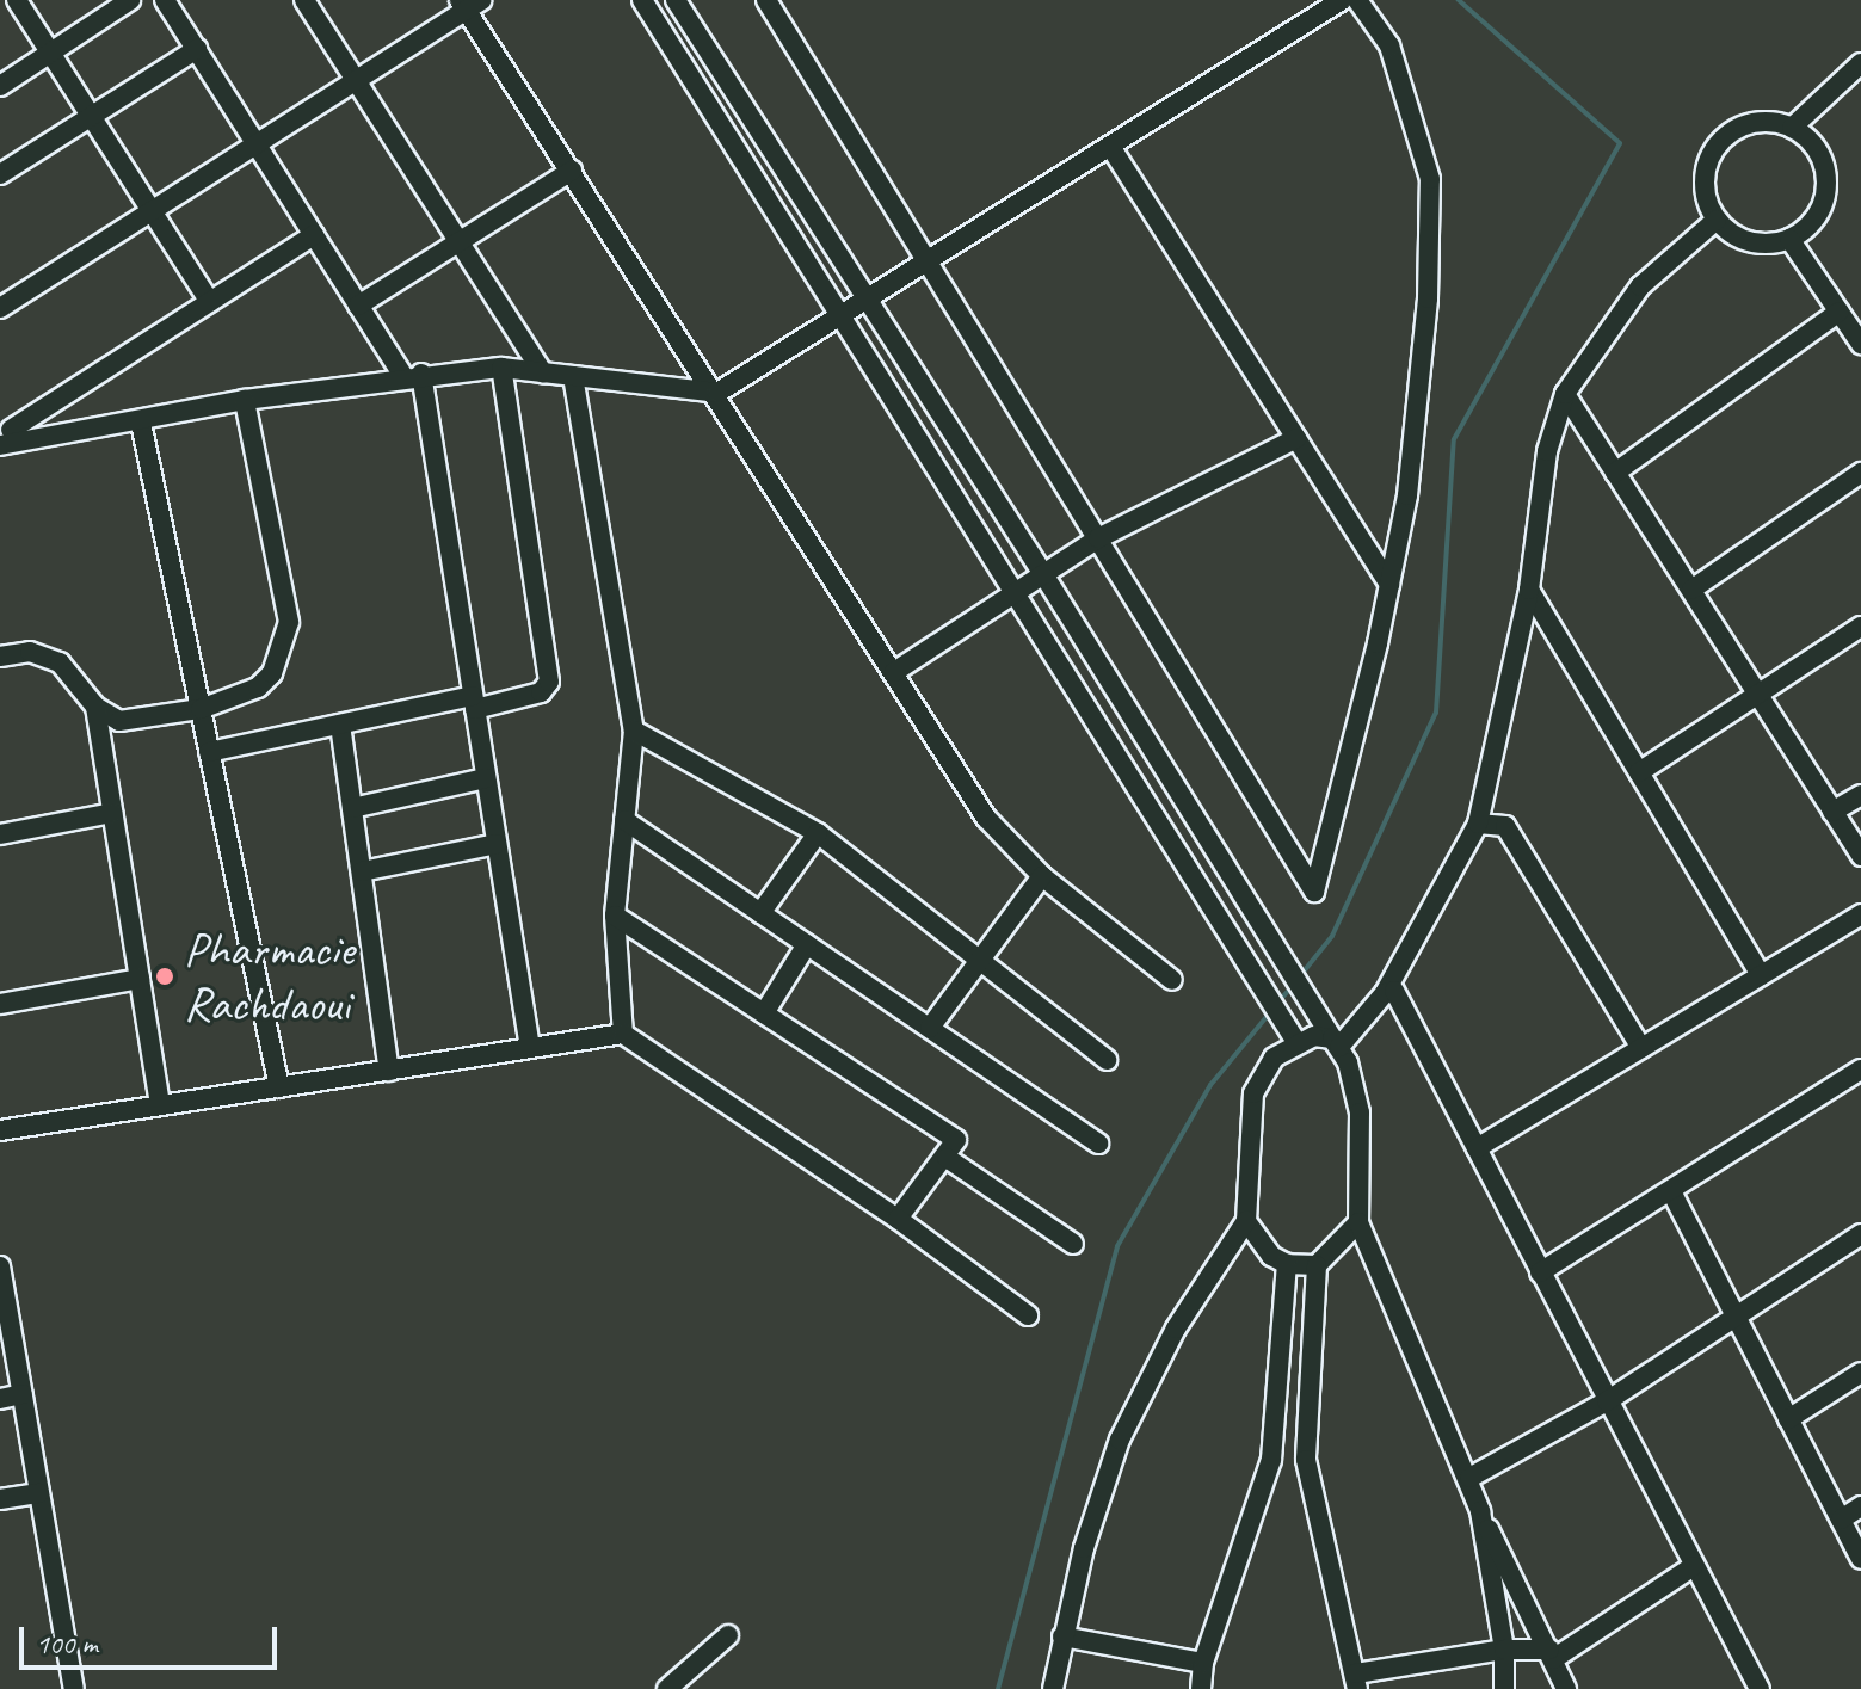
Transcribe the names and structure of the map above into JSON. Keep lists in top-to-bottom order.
{
  "places": ["Pharmacie Rachdaoui"],
  "scale_bar": "100 m"
}
